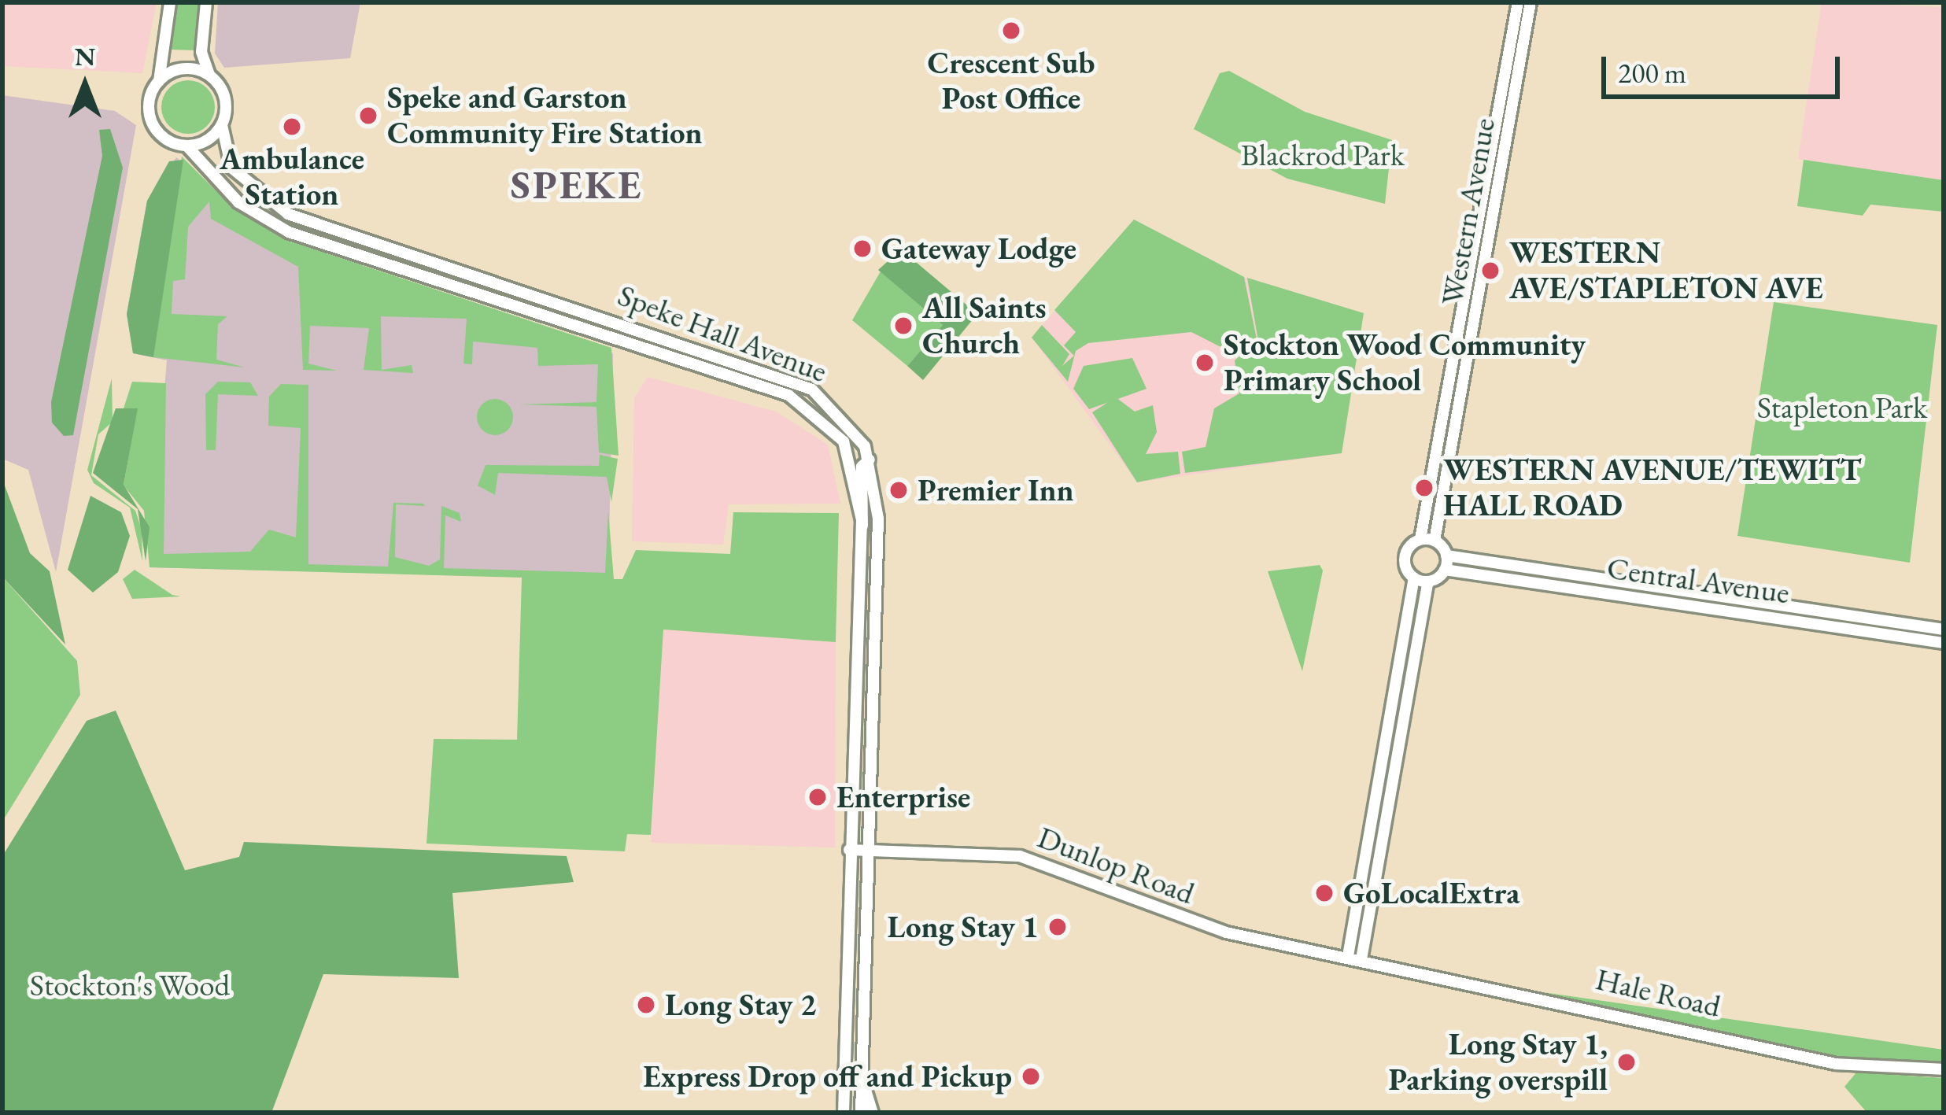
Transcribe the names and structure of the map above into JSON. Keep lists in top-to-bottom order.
{
  "streets": {
    "street": [
      "Western Avenue",
      "Speke Hall Avenue",
      "Central Avenue",
      "Dunlop Road",
      "Hale Road"
    ]
  },
  "crossings": [
    ["Western Avenue", "Central Avenue"],
    ["Speke Hall Avenue", "Dunlop Road"],
    ["Dunlop Road", "Hale Road"]
  ],
  "districts": ["SPEKE"],
  "parks": ["Blackrod Park", "Stapleton Park", "Stockton's Wood"],
  "places": [
    "Crescent Sub Post Office",
    "Speke and Garston Community Fire Station",
    "Ambulance Station",
    "Gateway Lodge",
    "WESTERN AVE/STAPLETON AVE",
    "All Saints Church",
    "Stockton Wood Community Primary School",
    "WESTERN AVENUE/TEWITT HALL ROAD",
    "Premier Inn",
    "Enterprise",
    "GoLocalExtra",
    "Long Stay 1",
    "Long Stay 2",
    "Long Stay 1, Parking overspill",
    "Express Drop off and Pickup"
  ],
  "scale_bar": "200 m",
  "north": "top"
}
